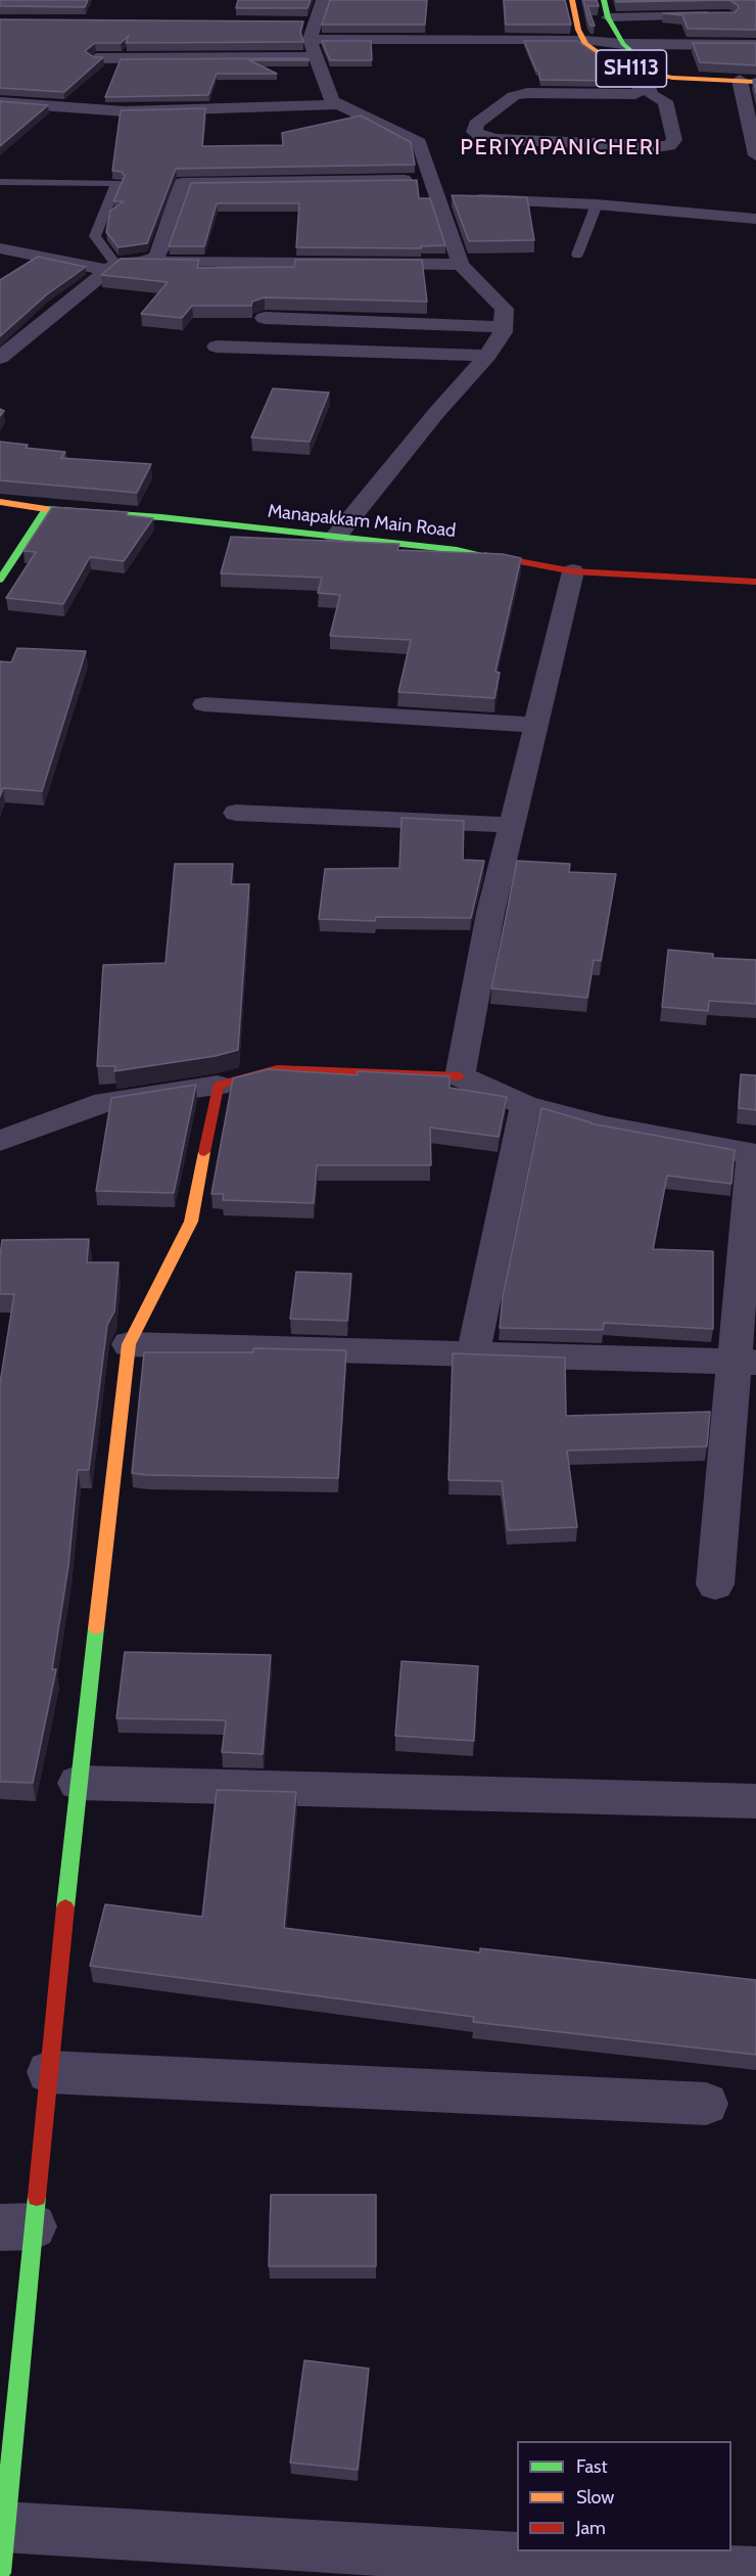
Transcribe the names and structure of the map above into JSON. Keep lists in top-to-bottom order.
{
  "streets": {
    "main road": ["SH113", "Manapakkam Main Road"]
  },
  "districts": ["PERIYAPANICHERI"],
  "legend": ["Fast", "Slow", "Jam"]
}
